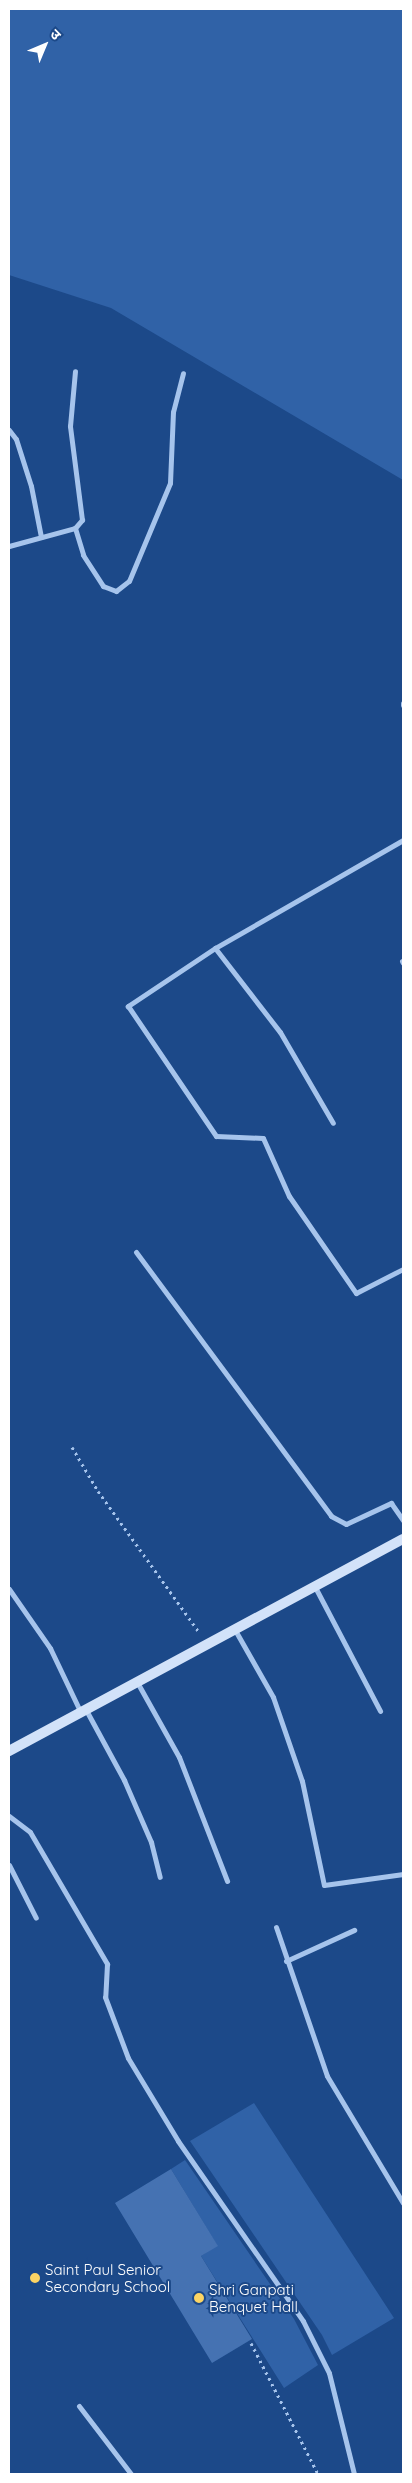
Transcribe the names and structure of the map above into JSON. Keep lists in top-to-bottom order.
{
  "places": ["Saint Paul Senior Secondary School", "Shri Ganpati Benquet Hall"],
  "north": "top right"
}
